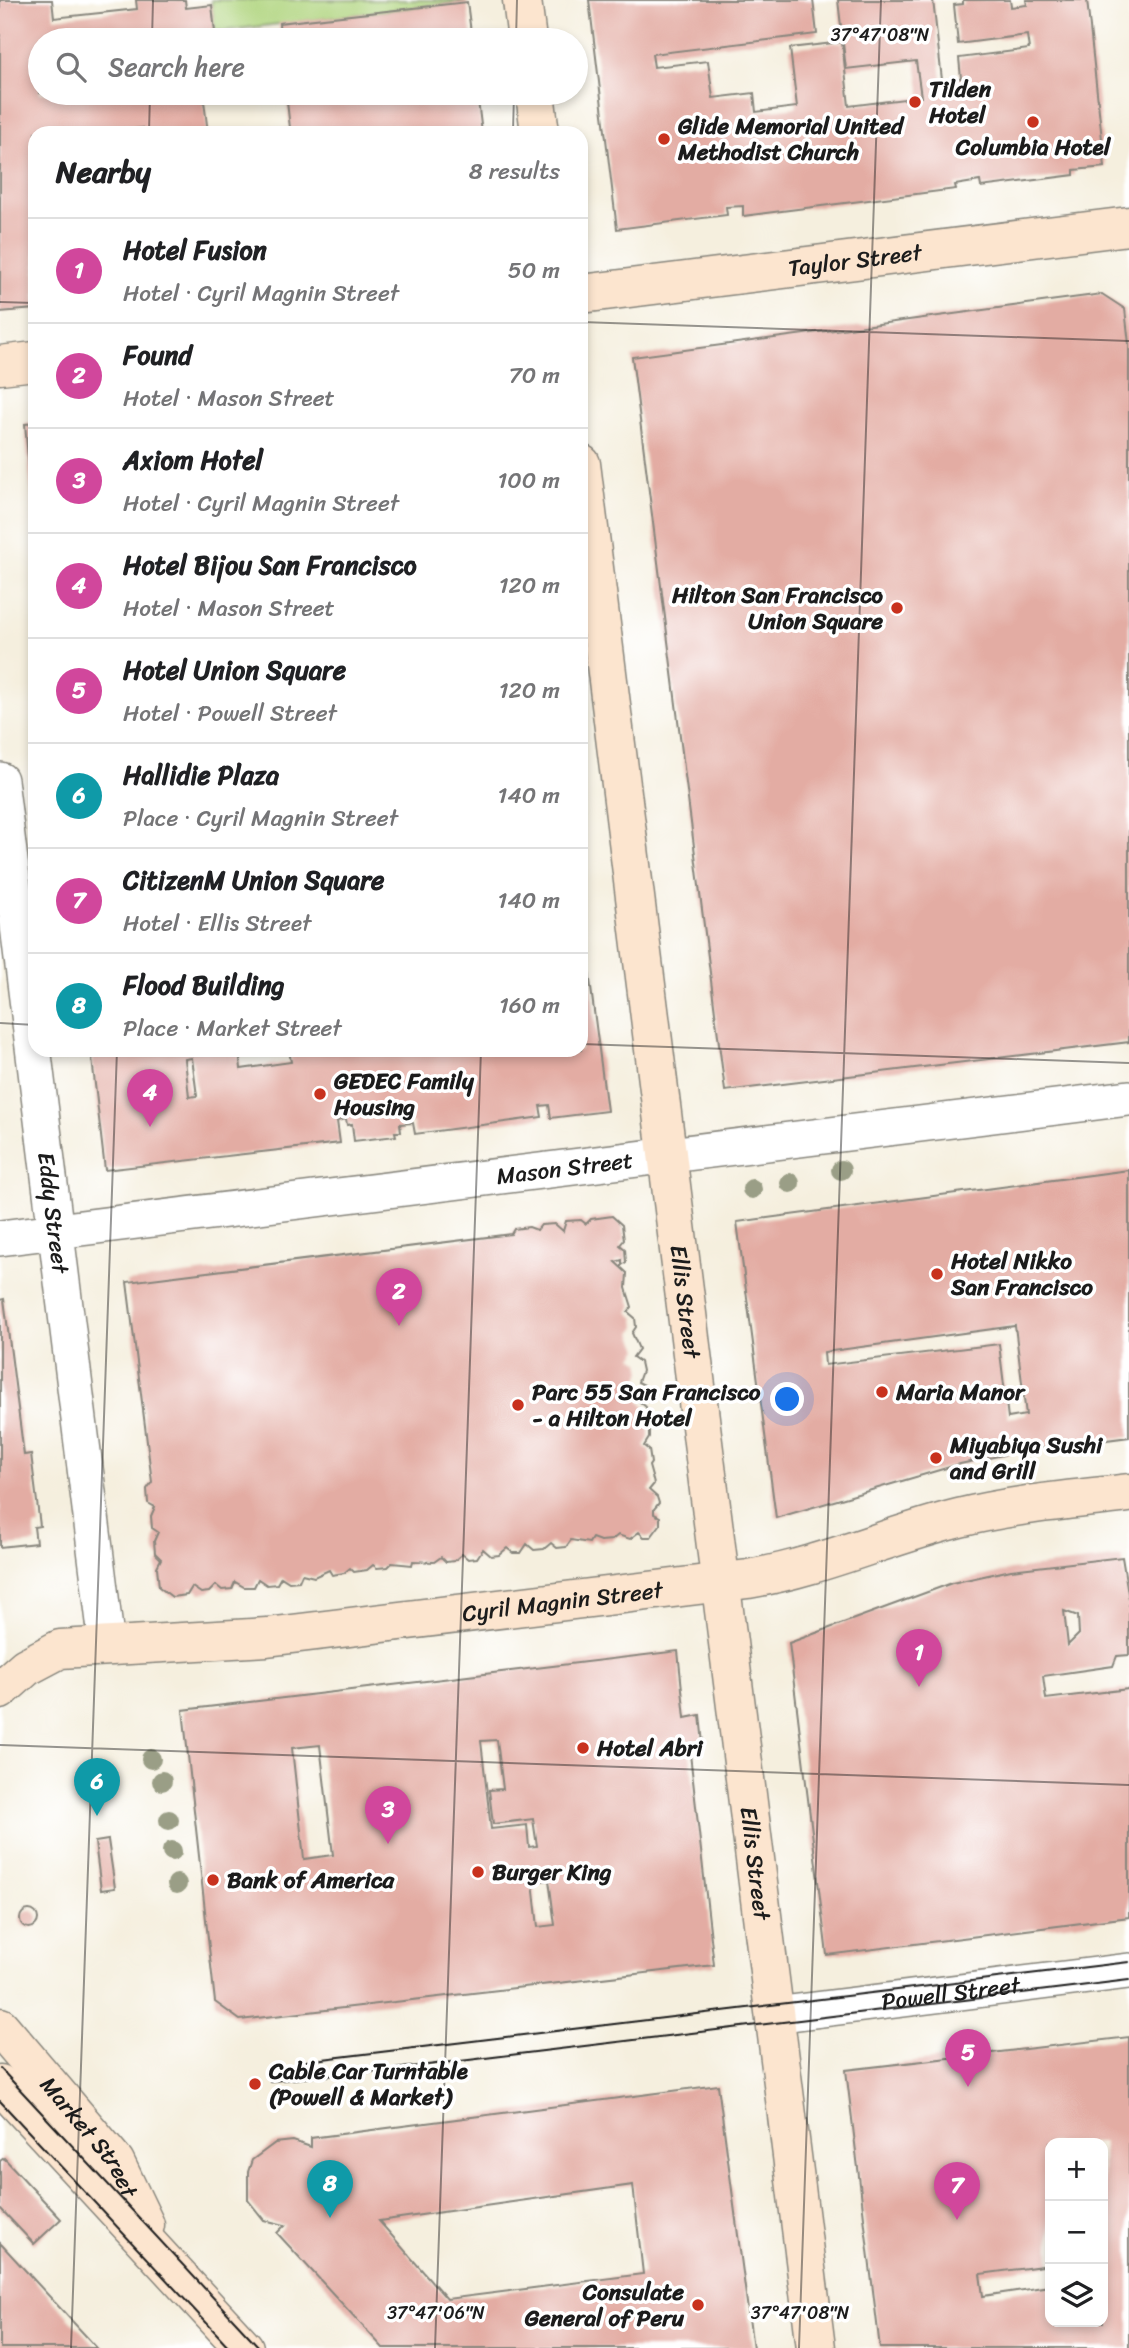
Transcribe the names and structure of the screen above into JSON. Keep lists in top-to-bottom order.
{
  "streets": {
    "street": [
      "Taylor Street",
      "Mason Street",
      "Eddy Street",
      "Ellis Street",
      "Cyril Magnin Street",
      "Powell Street",
      "Market Street"
    ]
  },
  "crossings": [
    ["Mason Street", "Eddy Street"],
    ["Mason Street", "Ellis Street"],
    ["Eddy Street", "Cyril Magnin Street"],
    ["Ellis Street", "Cyril Magnin Street"],
    ["Ellis Street", "Powell Street"]
  ],
  "places": [
    "Tilden Hotel",
    "Columbia Hotel",
    "Glide Memorial United Methodist Church",
    "Hilton San Francisco Union Square",
    "GEDEC Family Housing",
    "Hotel Nikko San Francisco",
    "Maria Manor",
    "Parc 55 San Francisco - a Hilton Hotel",
    "Miyabiya Sushi and Grill",
    "Hotel Abri",
    "Burger King",
    "Bank of America",
    "Cable Car Turntable (Powell & Market)",
    "Consulate General of Peru"
  ],
  "page": {
    "search": "Search here",
    "heading": ["Nearby", "8 results"],
    "list": [
      {
        "mark": "1",
        "name": "Hotel Fusion",
        "note": "Hotel · Cyril Magnin Street",
        "value": "50 m"
      },
      {
        "mark": "2",
        "name": "Found",
        "note": "Hotel · Mason Street",
        "value": "70 m"
      },
      {
        "mark": "3",
        "name": "Axiom Hotel",
        "note": "Hotel · Cyril Magnin Street",
        "value": "100 m"
      },
      {
        "mark": "4",
        "name": "Hotel Bijou San Francisco",
        "note": "Hotel · Mason Street",
        "value": "120 m"
      },
      {
        "mark": "5",
        "name": "Hotel Union Square",
        "note": "Hotel · Powell Street",
        "value": "120 m"
      },
      {
        "mark": "6",
        "name": "Hallidie Plaza",
        "note": "Place · Cyril Magnin Street",
        "value": "140 m"
      },
      {
        "mark": "7",
        "name": "CitizenM Union Square",
        "note": "Hotel · Ellis Street",
        "value": "140 m"
      },
      {
        "mark": "8",
        "name": "Flood Building",
        "note": "Place · Market Street",
        "value": "160 m"
      }
    ],
    "pins": [
      "4",
      "2",
      "1",
      "6",
      "3",
      "5",
      "8",
      "7"
    ],
    "map_buttons": ["+", "−"]
  },
  "coordinates": ["37°47'08\"N", "37°47'06\"N"]
}
